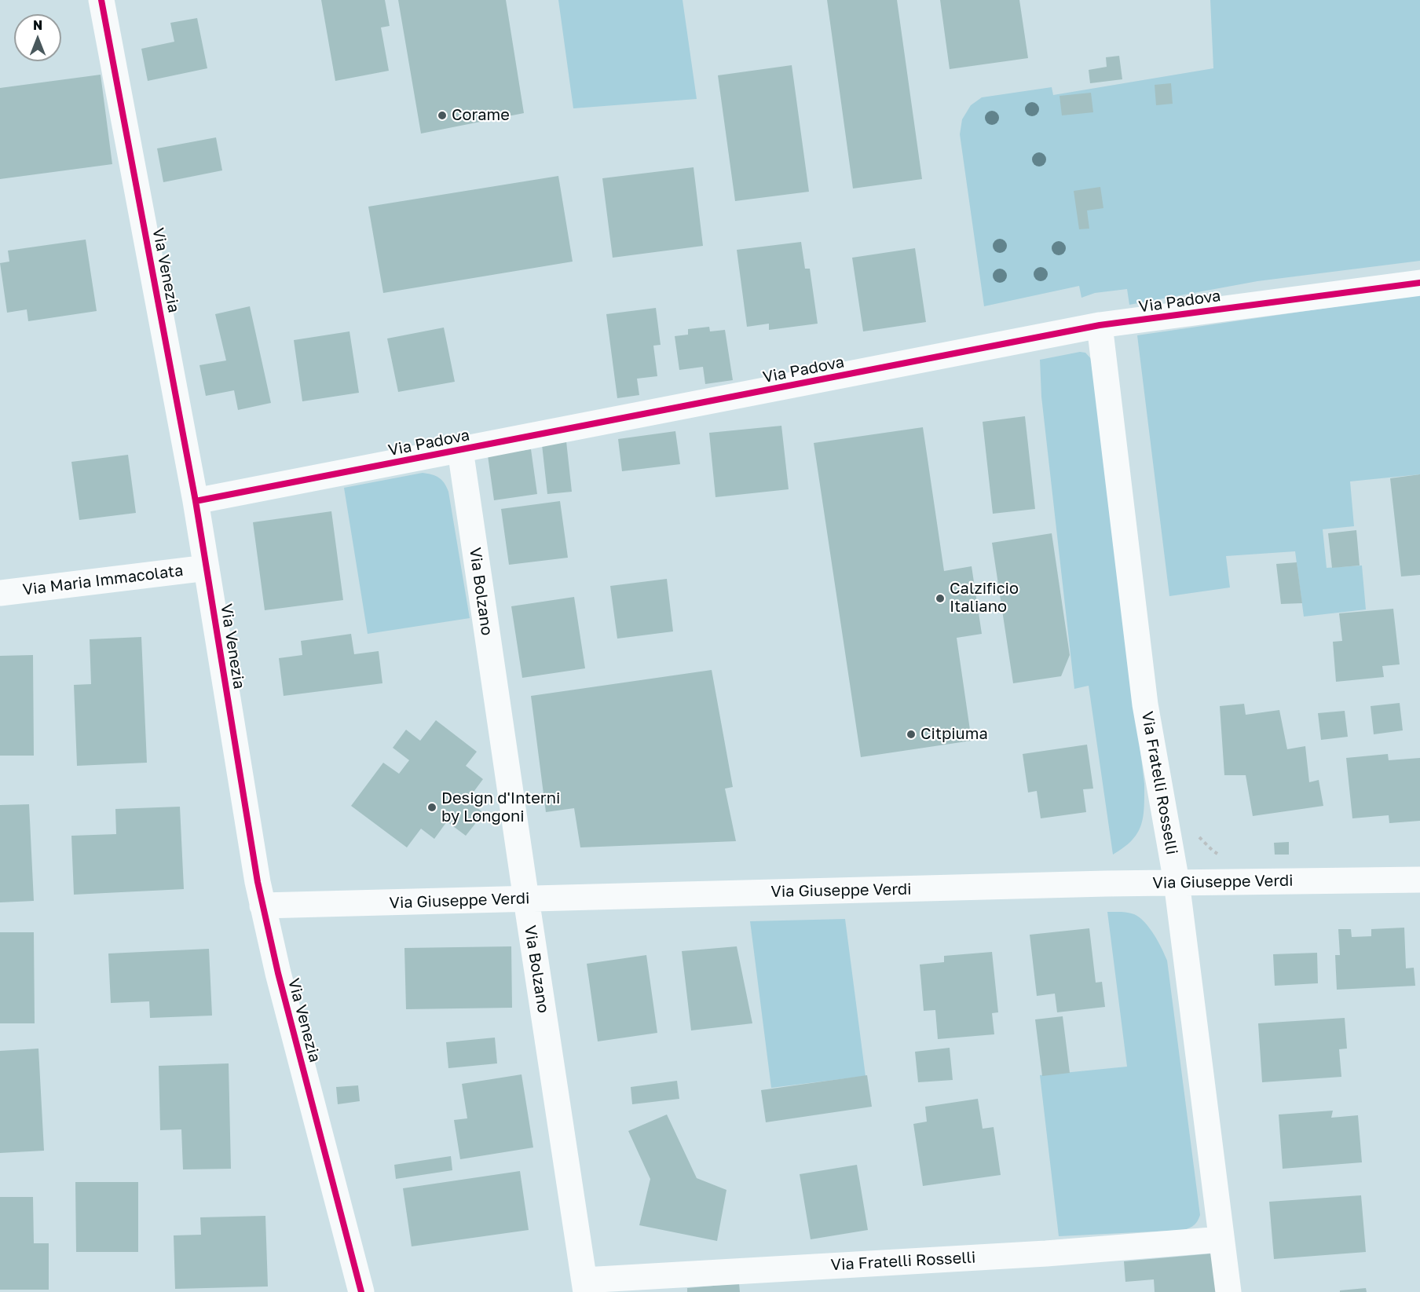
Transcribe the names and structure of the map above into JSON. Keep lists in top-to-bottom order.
{
  "streets": {
    "street": [
      "Via Venezia",
      "Via Padova",
      "Via Maria Immacolata",
      "Via Bolzano",
      "Via Fratelli Rosselli",
      "Via Giuseppe Verdi"
    ]
  },
  "crossings": [
    ["Via Venezia", "Via Padova"],
    ["Via Venezia", "Via Maria Immacolata"],
    ["Via Venezia", "Via Giuseppe Verdi"],
    ["Via Padova", "Via Bolzano"],
    ["Via Padova", "Via Fratelli Rosselli"],
    ["Via Bolzano", "Via Fratelli Rosselli"],
    ["Via Bolzano", "Via Giuseppe Verdi"],
    ["Via Fratelli Rosselli", "Via Giuseppe Verdi"]
  ],
  "places": [
    "Corame",
    "Calzificio Italiano",
    "Citpiuma",
    "Design d'Interni by Longoni"
  ],
  "north": "top"
}
